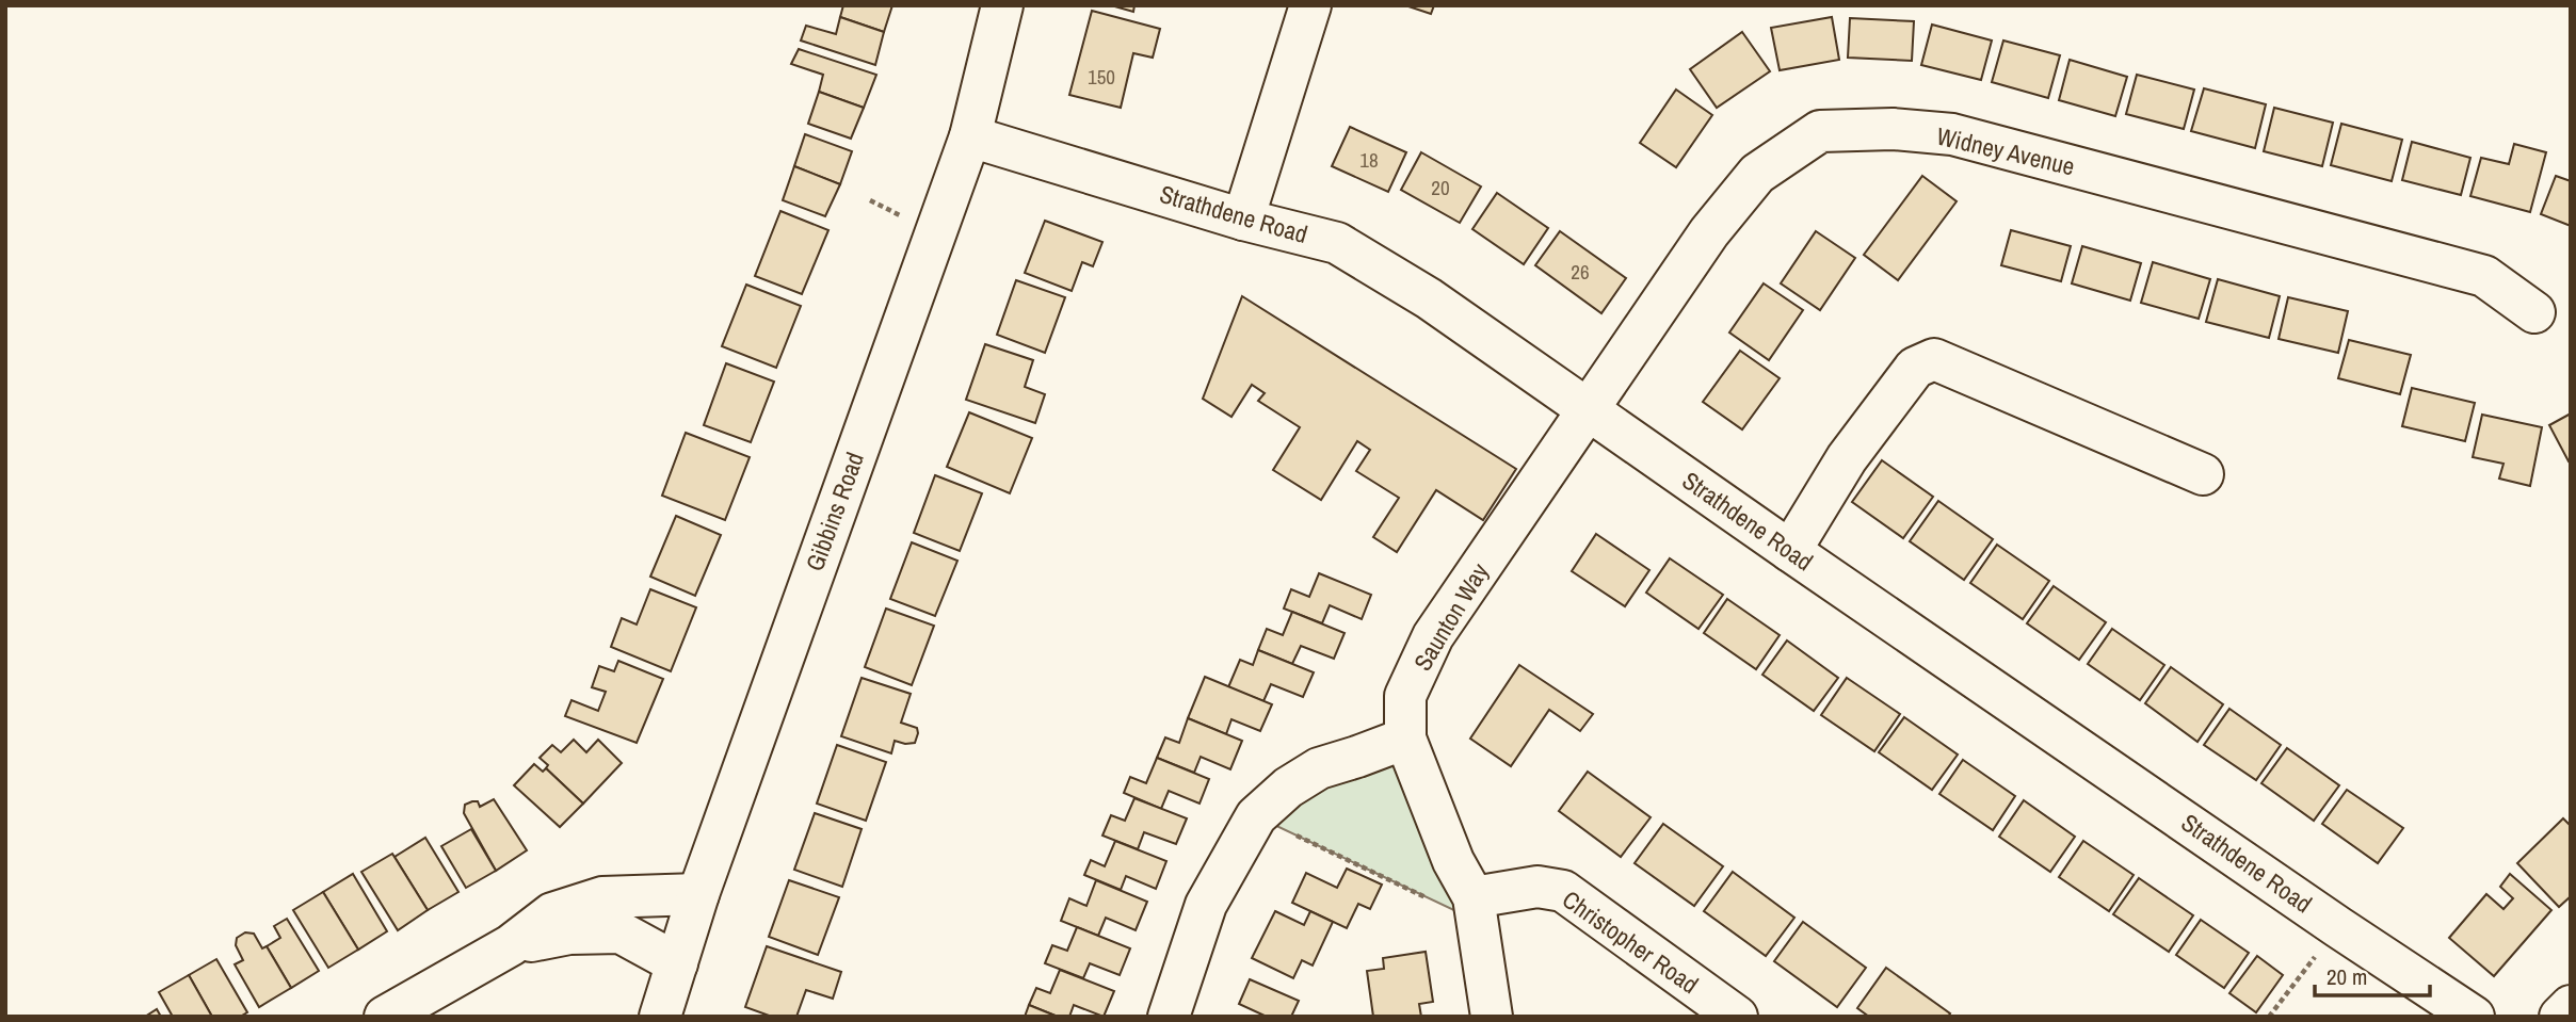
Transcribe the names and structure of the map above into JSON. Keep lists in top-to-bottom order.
{
  "streets": {
    "street": [
      "Widney Avenue",
      "Strathdene Road",
      "Gibbins Road",
      "Saunton Way",
      "Christopher Road"
    ]
  },
  "crossings": [
    ["Widney Avenue", "Strathdene Road"],
    ["Widney Avenue", "Saunton Way"],
    ["Strathdene Road", "Gibbins Road"],
    ["Strathdene Road", "Saunton Way"],
    ["Saunton Way", "Christopher Road"]
  ],
  "house_numbers": [
    "150",
    "18",
    "20",
    "26"
  ],
  "scale_bar": "20 m"
}
